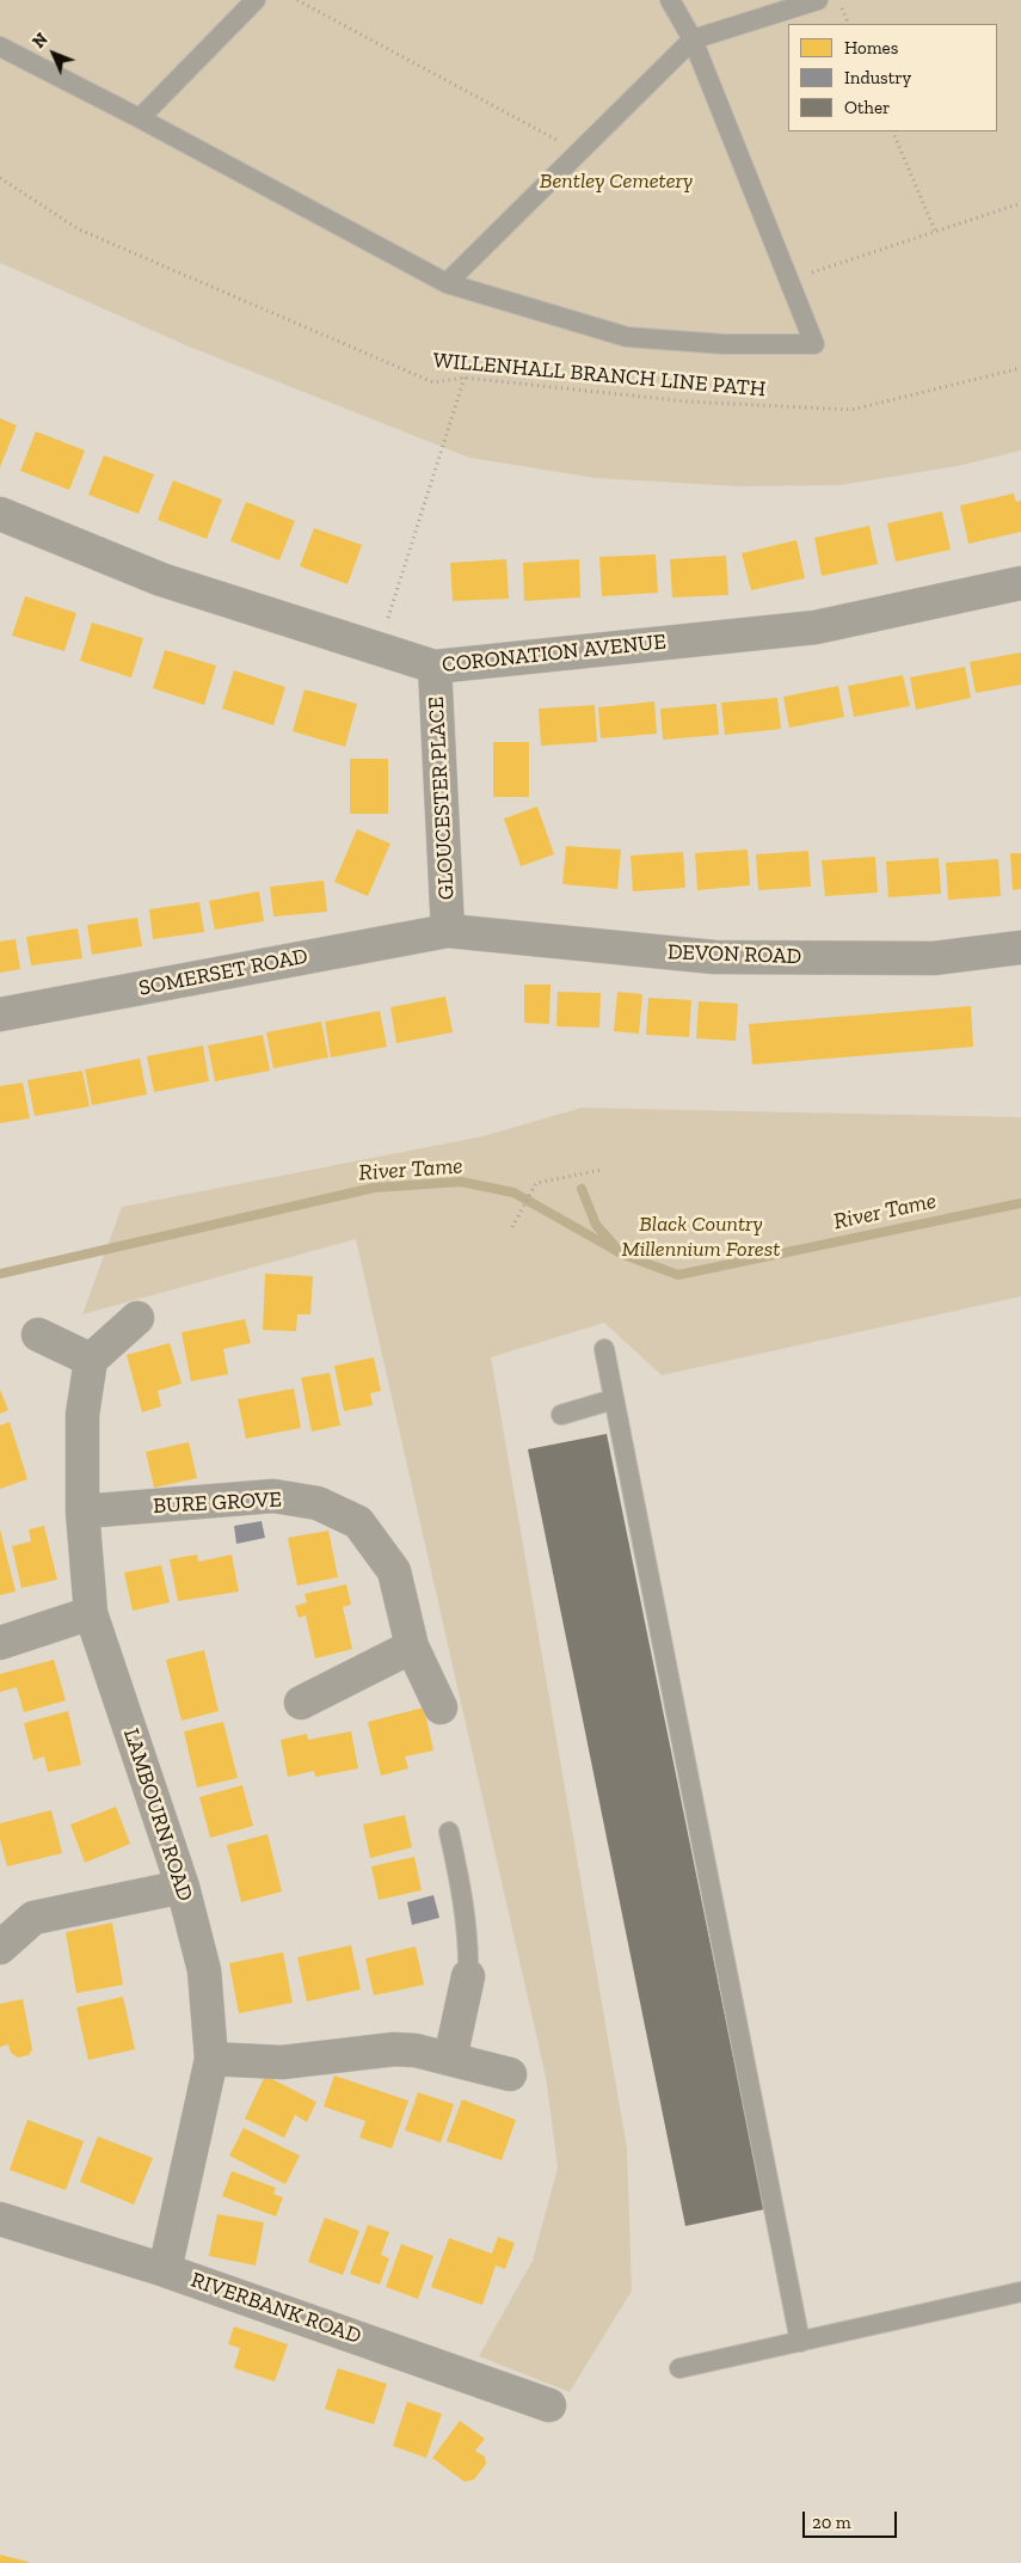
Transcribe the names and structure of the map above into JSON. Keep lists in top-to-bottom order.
{
  "streets": {
    "street": [
      "CORONATION AVENUE",
      "GLOUCESTER PLACE",
      "DEVON ROAD",
      "SOMERSET ROAD",
      "BURE GROVE",
      "LAMBOURN ROAD",
      "RIVERBANK ROAD"
    ],
    "path": ["WILLENHALL BRANCH LINE PATH"]
  },
  "crossings": [
    ["CORONATION AVENUE", "GLOUCESTER PLACE"],
    ["GLOUCESTER PLACE", "DEVON ROAD"],
    ["GLOUCESTER PLACE", "SOMERSET ROAD"],
    ["DEVON ROAD", "SOMERSET ROAD"],
    ["BURE GROVE", "LAMBOURN ROAD"],
    ["LAMBOURN ROAD", "RIVERBANK ROAD"]
  ],
  "water": ["River Tame"],
  "parks": ["Bentley Cemetery", "Black Country Millennium Forest"],
  "legend": ["Homes", "Industry", "Other"],
  "scale_bar": "20 m",
  "north": "top left"
}
